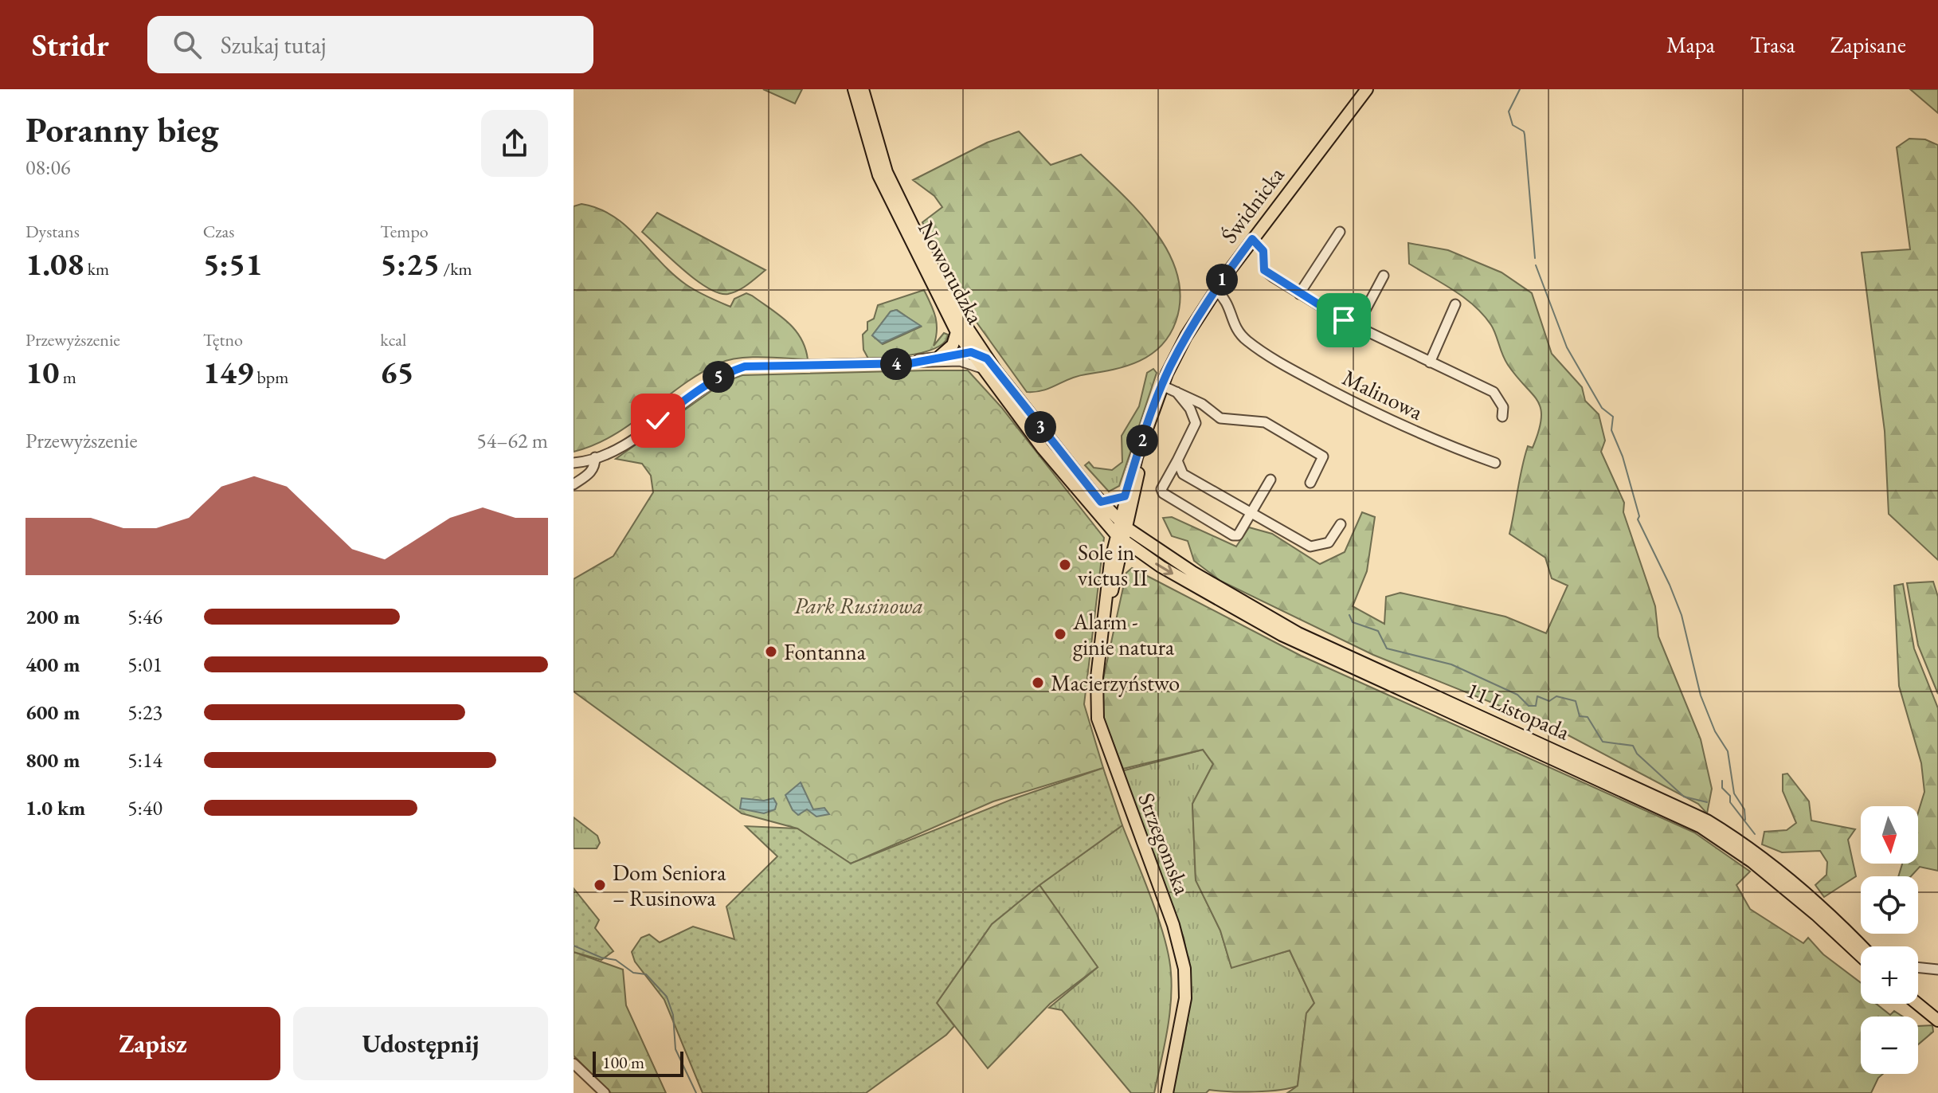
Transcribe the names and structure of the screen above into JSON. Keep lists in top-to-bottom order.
{
  "streets": {
    "main road": [
      "Świdnicka",
      "Noworudzka",
      "11 Listopada",
      "Strzegomska"
    ],
    "street": ["Malinowa"]
  },
  "crossings": [
    ["Świdnicka", "Noworudzka"],
    ["Świdnicka", "Malinowa"],
    ["Świdnicka", "11 Listopada"],
    ["Świdnicka", "Strzegomska"],
    ["Noworudzka", "11 Listopada"],
    ["Noworudzka", "Strzegomska"],
    ["11 Listopada", "Strzegomska"]
  ],
  "parks": ["Park Rusinowa"],
  "places": [
    "Sole in victus II",
    "Alarm - ginie natura",
    "Fontanna",
    "Macierzyństwo",
    "Dom Seniora – Rusinowa"
  ],
  "scale_bar": "100 m",
  "north": "bottom",
  "page": {
    "header": "Stridr",
    "search": "Szukaj tutaj",
    "nav": ["Mapa", "Trasa", "Zapisane"],
    "heading": ["Poranny bieg", "08:06"],
    "stats": [
      ["Dystans", "1.08 km"],
      ["Czas", "5:51"],
      ["Tempo", "5:25 /km"],
      ["Przewyższenie", "10 m"],
      ["Tętno", "149 bpm"],
      ["kcal", "65"]
    ],
    "pins": [
      "1",
      "4",
      "5",
      "3",
      "2"
    ],
    "chart": ["Przewyższenie", "54–62 m"],
    "list": [
      {
        "name": "200 m",
        "note": "5:46"
      },
      {
        "name": "400 m",
        "note": "5:01"
      },
      {
        "name": "600 m",
        "note": "5:23"
      },
      {
        "name": "800 m",
        "note": "5:14"
      },
      {
        "name": "1.0 km",
        "note": "5:40"
      }
    ],
    "map_buttons": ["+", "−"],
    "buttons": ["Zapisz", "Udostępnij"],
    "scale": "100 m"
  }
}
